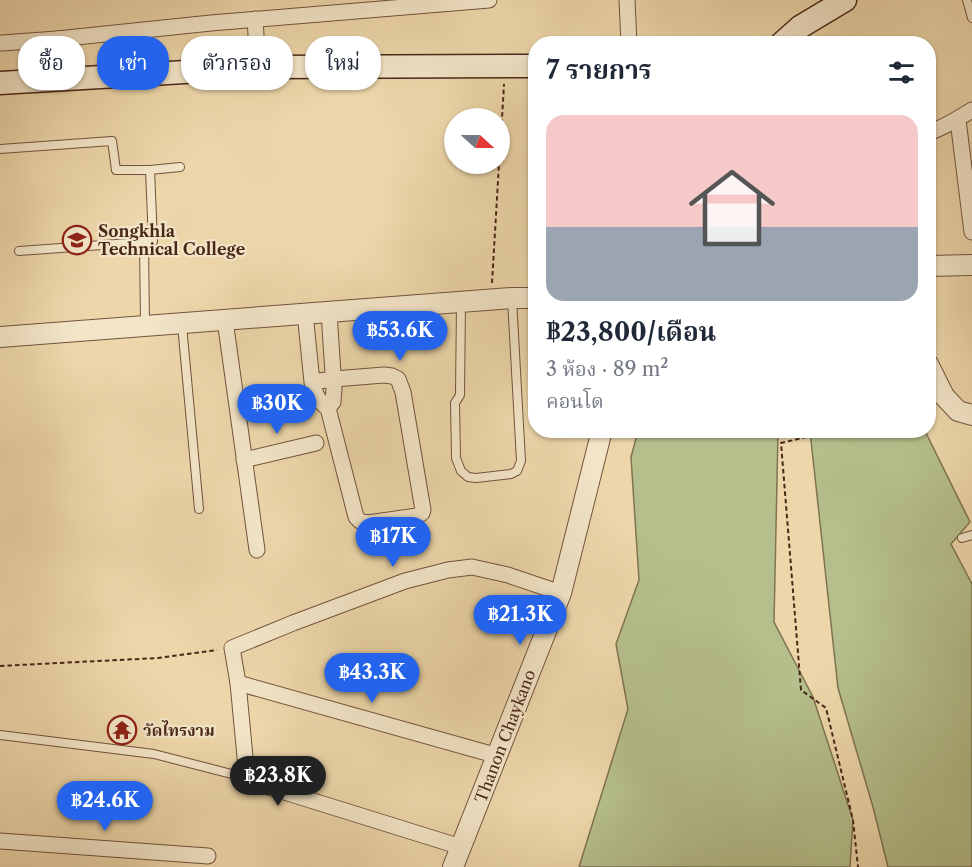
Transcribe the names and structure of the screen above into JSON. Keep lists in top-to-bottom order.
{
  "streets": {
    "street": ["Thanon Chaykano"]
  },
  "places": {
    "school or university": ["Songkhla Technical College"],
    "temple": ["วัดไทรงาม"]
  },
  "north": "right",
  "page": {
    "chip": [
      "ซื้อ",
      "เช่า",
      "ตัวกรอง",
      "ใหม่"
    ],
    "heading": "7 รายการ",
    "list": [
      {
        "name": "฿23,800/เดือน",
        "note": "3 ห้อง · 89 m² · คอนโด"
      }
    ],
    "price": [
      "฿53.6K",
      "฿30K",
      "฿17K",
      "฿21.3K",
      "฿43.3K",
      "฿23.8K",
      "฿24.6K"
    ]
  }
}
